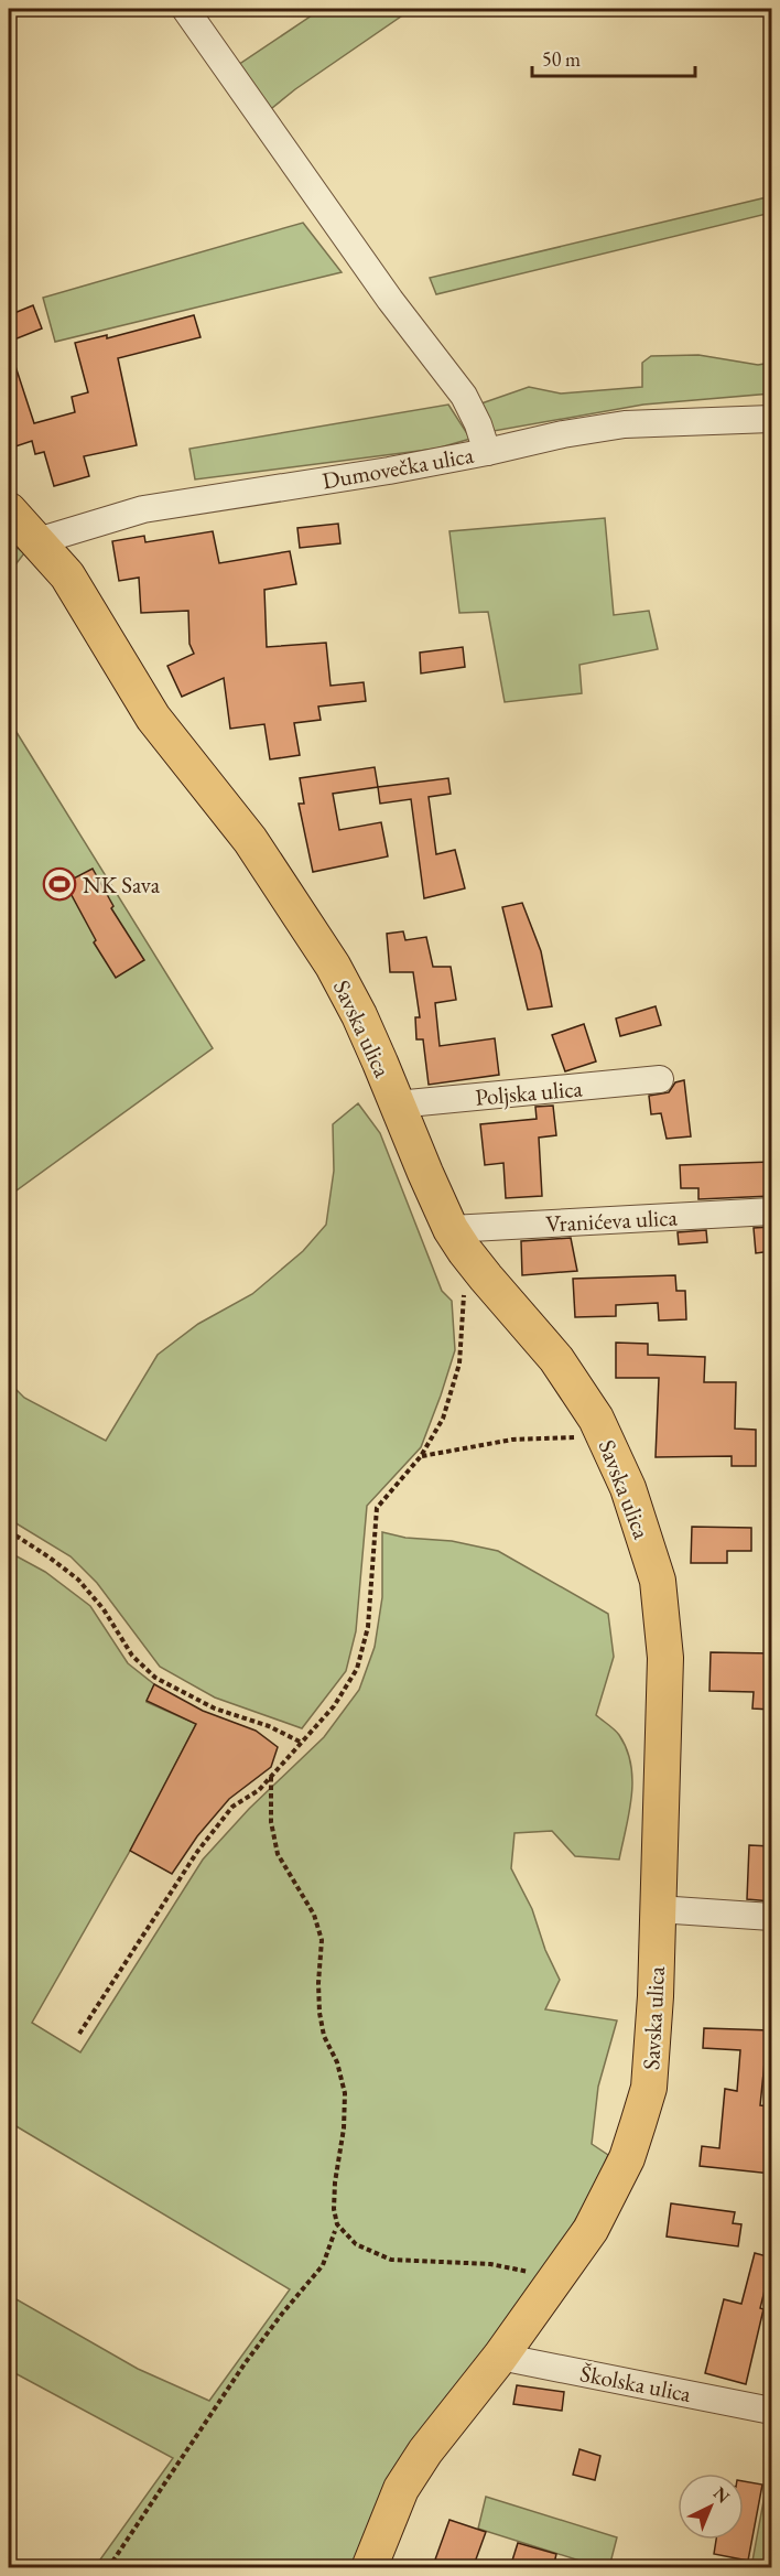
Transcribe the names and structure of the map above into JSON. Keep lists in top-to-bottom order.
{
  "streets": {
    "main road": ["Savska ulica"],
    "street": [
      "Dumovečka ulica",
      "Poljska ulica",
      "Vranićeva ulica",
      "Školska ulica"
    ]
  },
  "crossings": [
    ["Dumovečka ulica", "Savska ulica"],
    ["Savska ulica", "Poljska ulica"],
    ["Savska ulica", "Vranićeva ulica"],
    ["Savska ulica", "Školska ulica"]
  ],
  "places": {
    "sports": ["NK Sava"]
  },
  "scale_bar": "50 m",
  "north": "top right"
}
